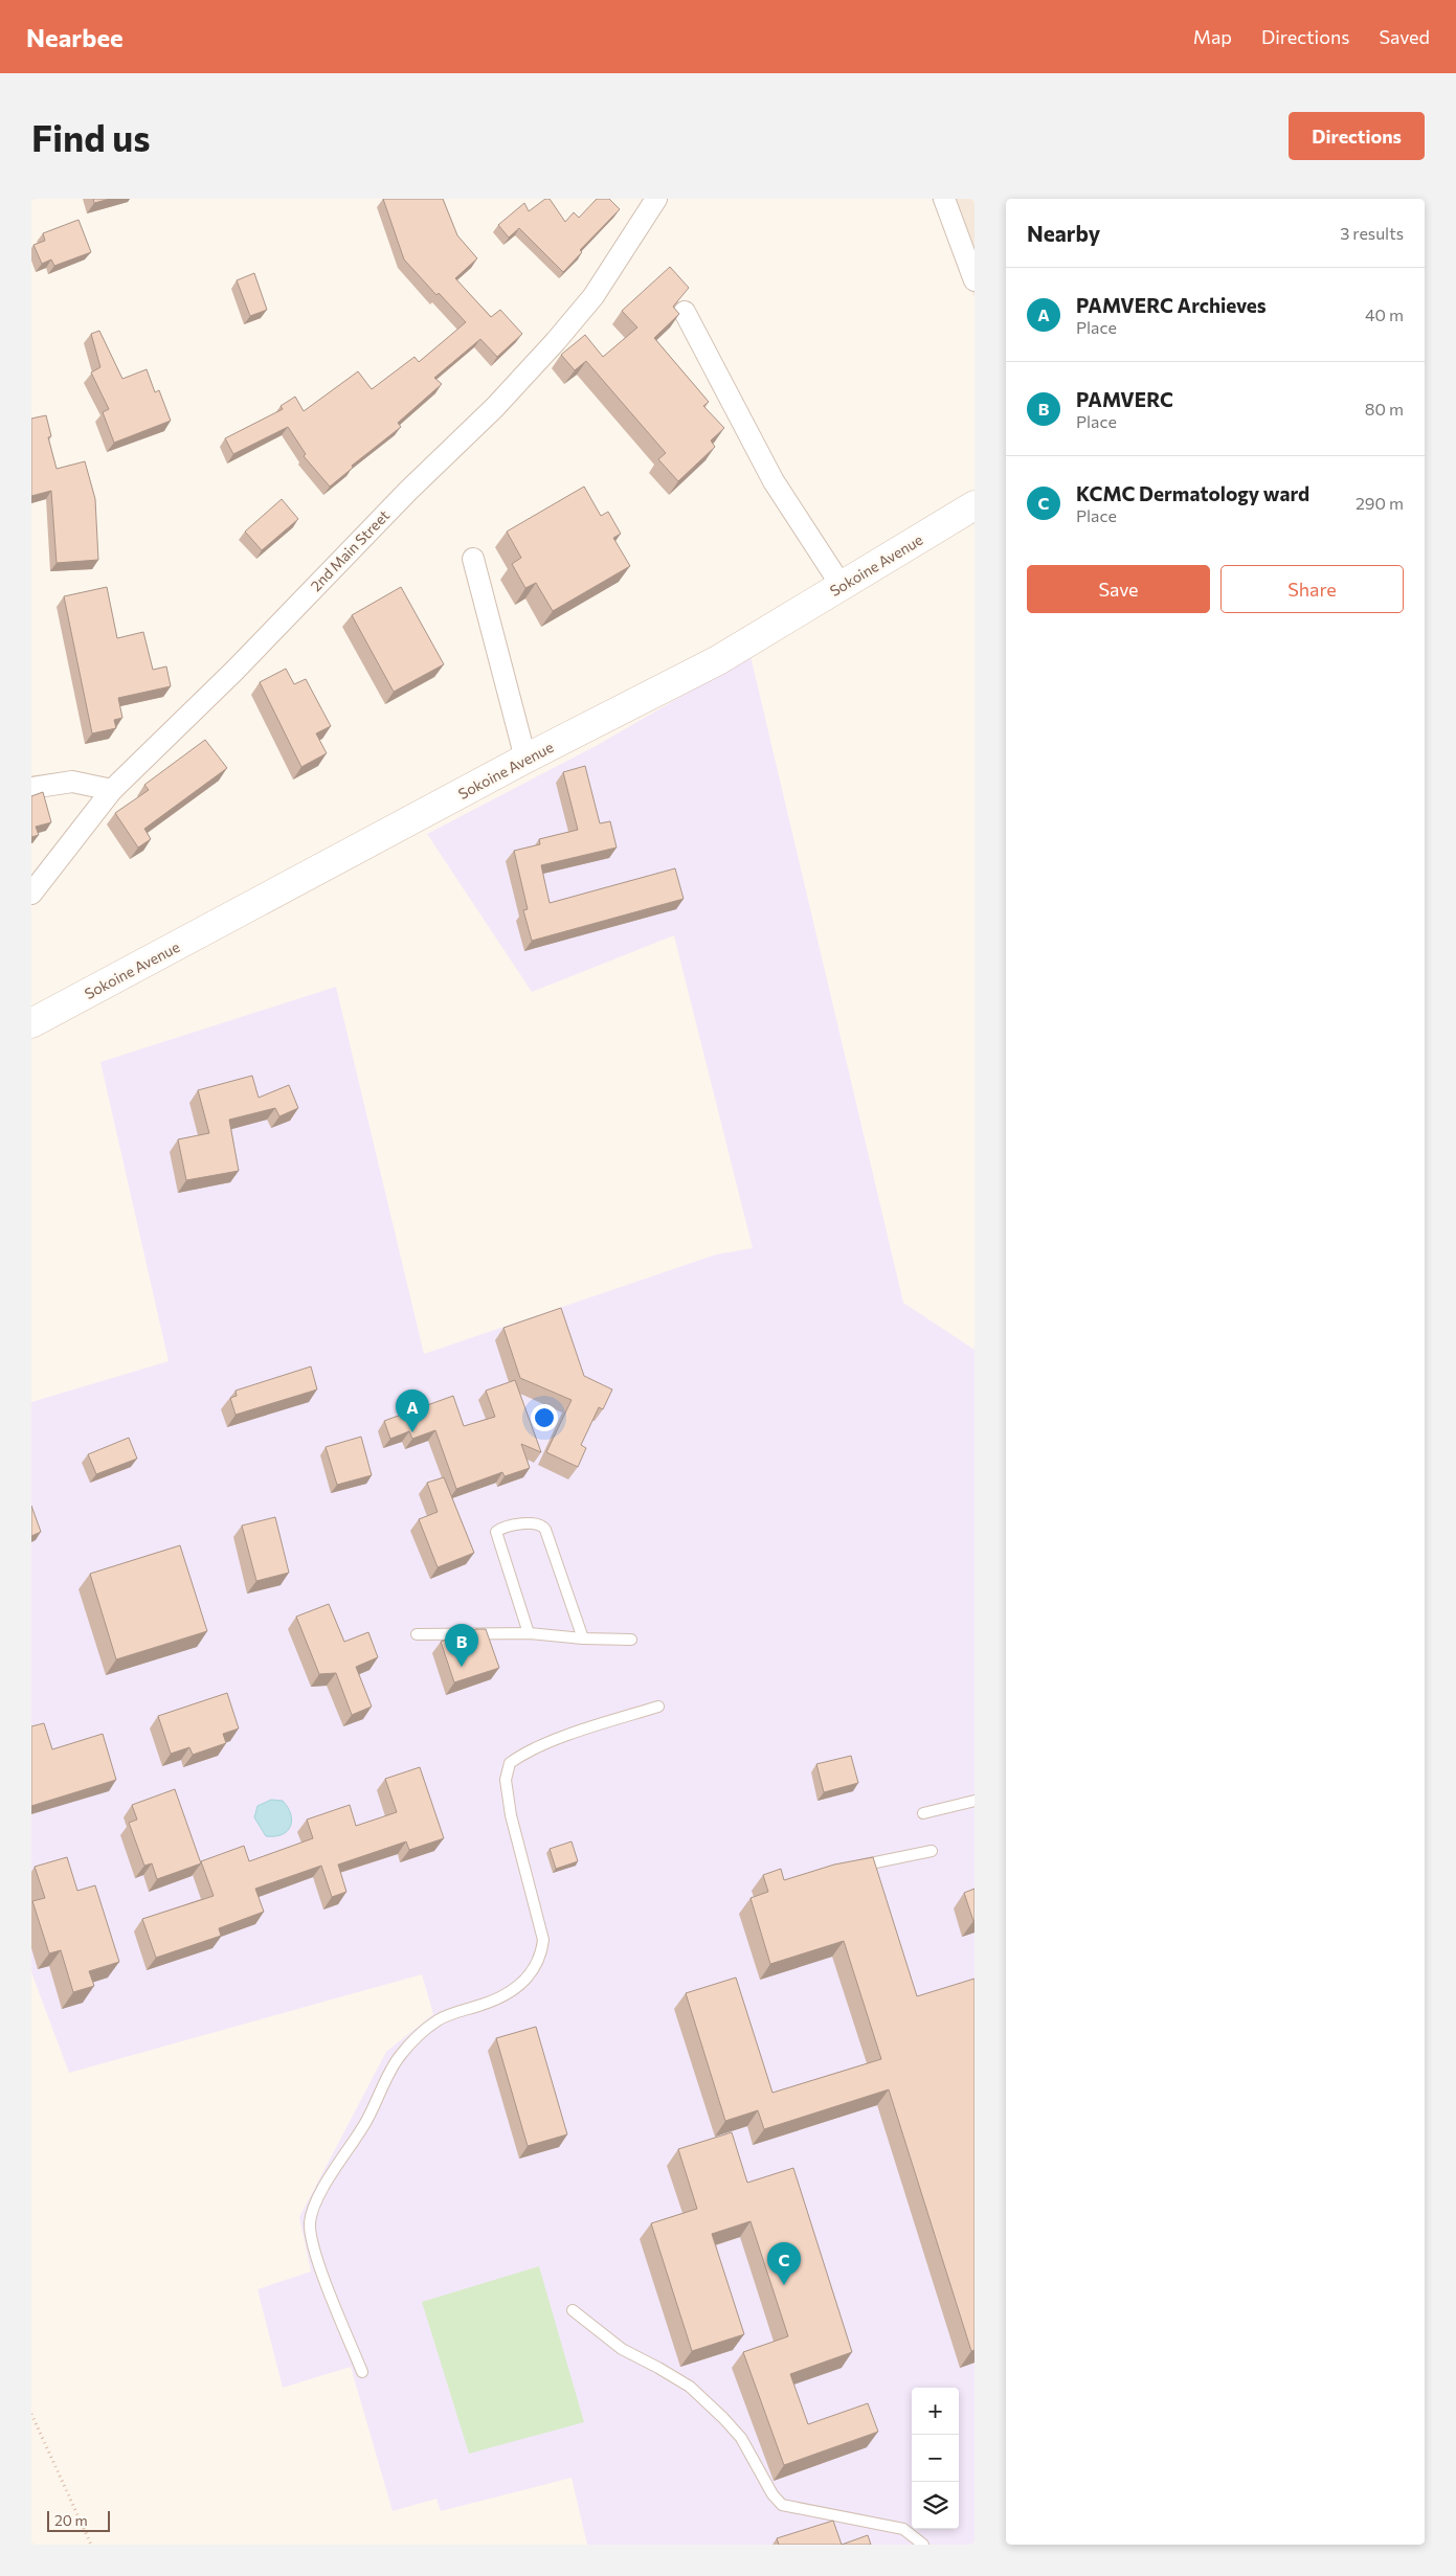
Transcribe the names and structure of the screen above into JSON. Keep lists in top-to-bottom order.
{
  "streets": {
    "street": ["2nd Main Street", "Sokoine Avenue"]
  },
  "scale_bar": "20 m",
  "page": {
    "header": "Nearbee",
    "nav": ["Map", "Directions", "Saved"],
    "buttons": [
      "Directions",
      ["Save", "Share"]
    ],
    "title": "Find us",
    "heading": ["Nearby", "3 results"],
    "list": [
      {
        "mark": "A",
        "name": "PAMVERC Archieves",
        "note": "Place",
        "value": "40 m"
      },
      {
        "mark": "B",
        "name": "PAMVERC",
        "note": "Place",
        "value": "80 m"
      },
      {
        "mark": "C",
        "name": "KCMC Dermatology ward",
        "note": "Place",
        "value": "290 m"
      }
    ],
    "pins": ["A", "B", "C"],
    "map_buttons": ["+", "−"],
    "scale": "20 m"
  }
}
